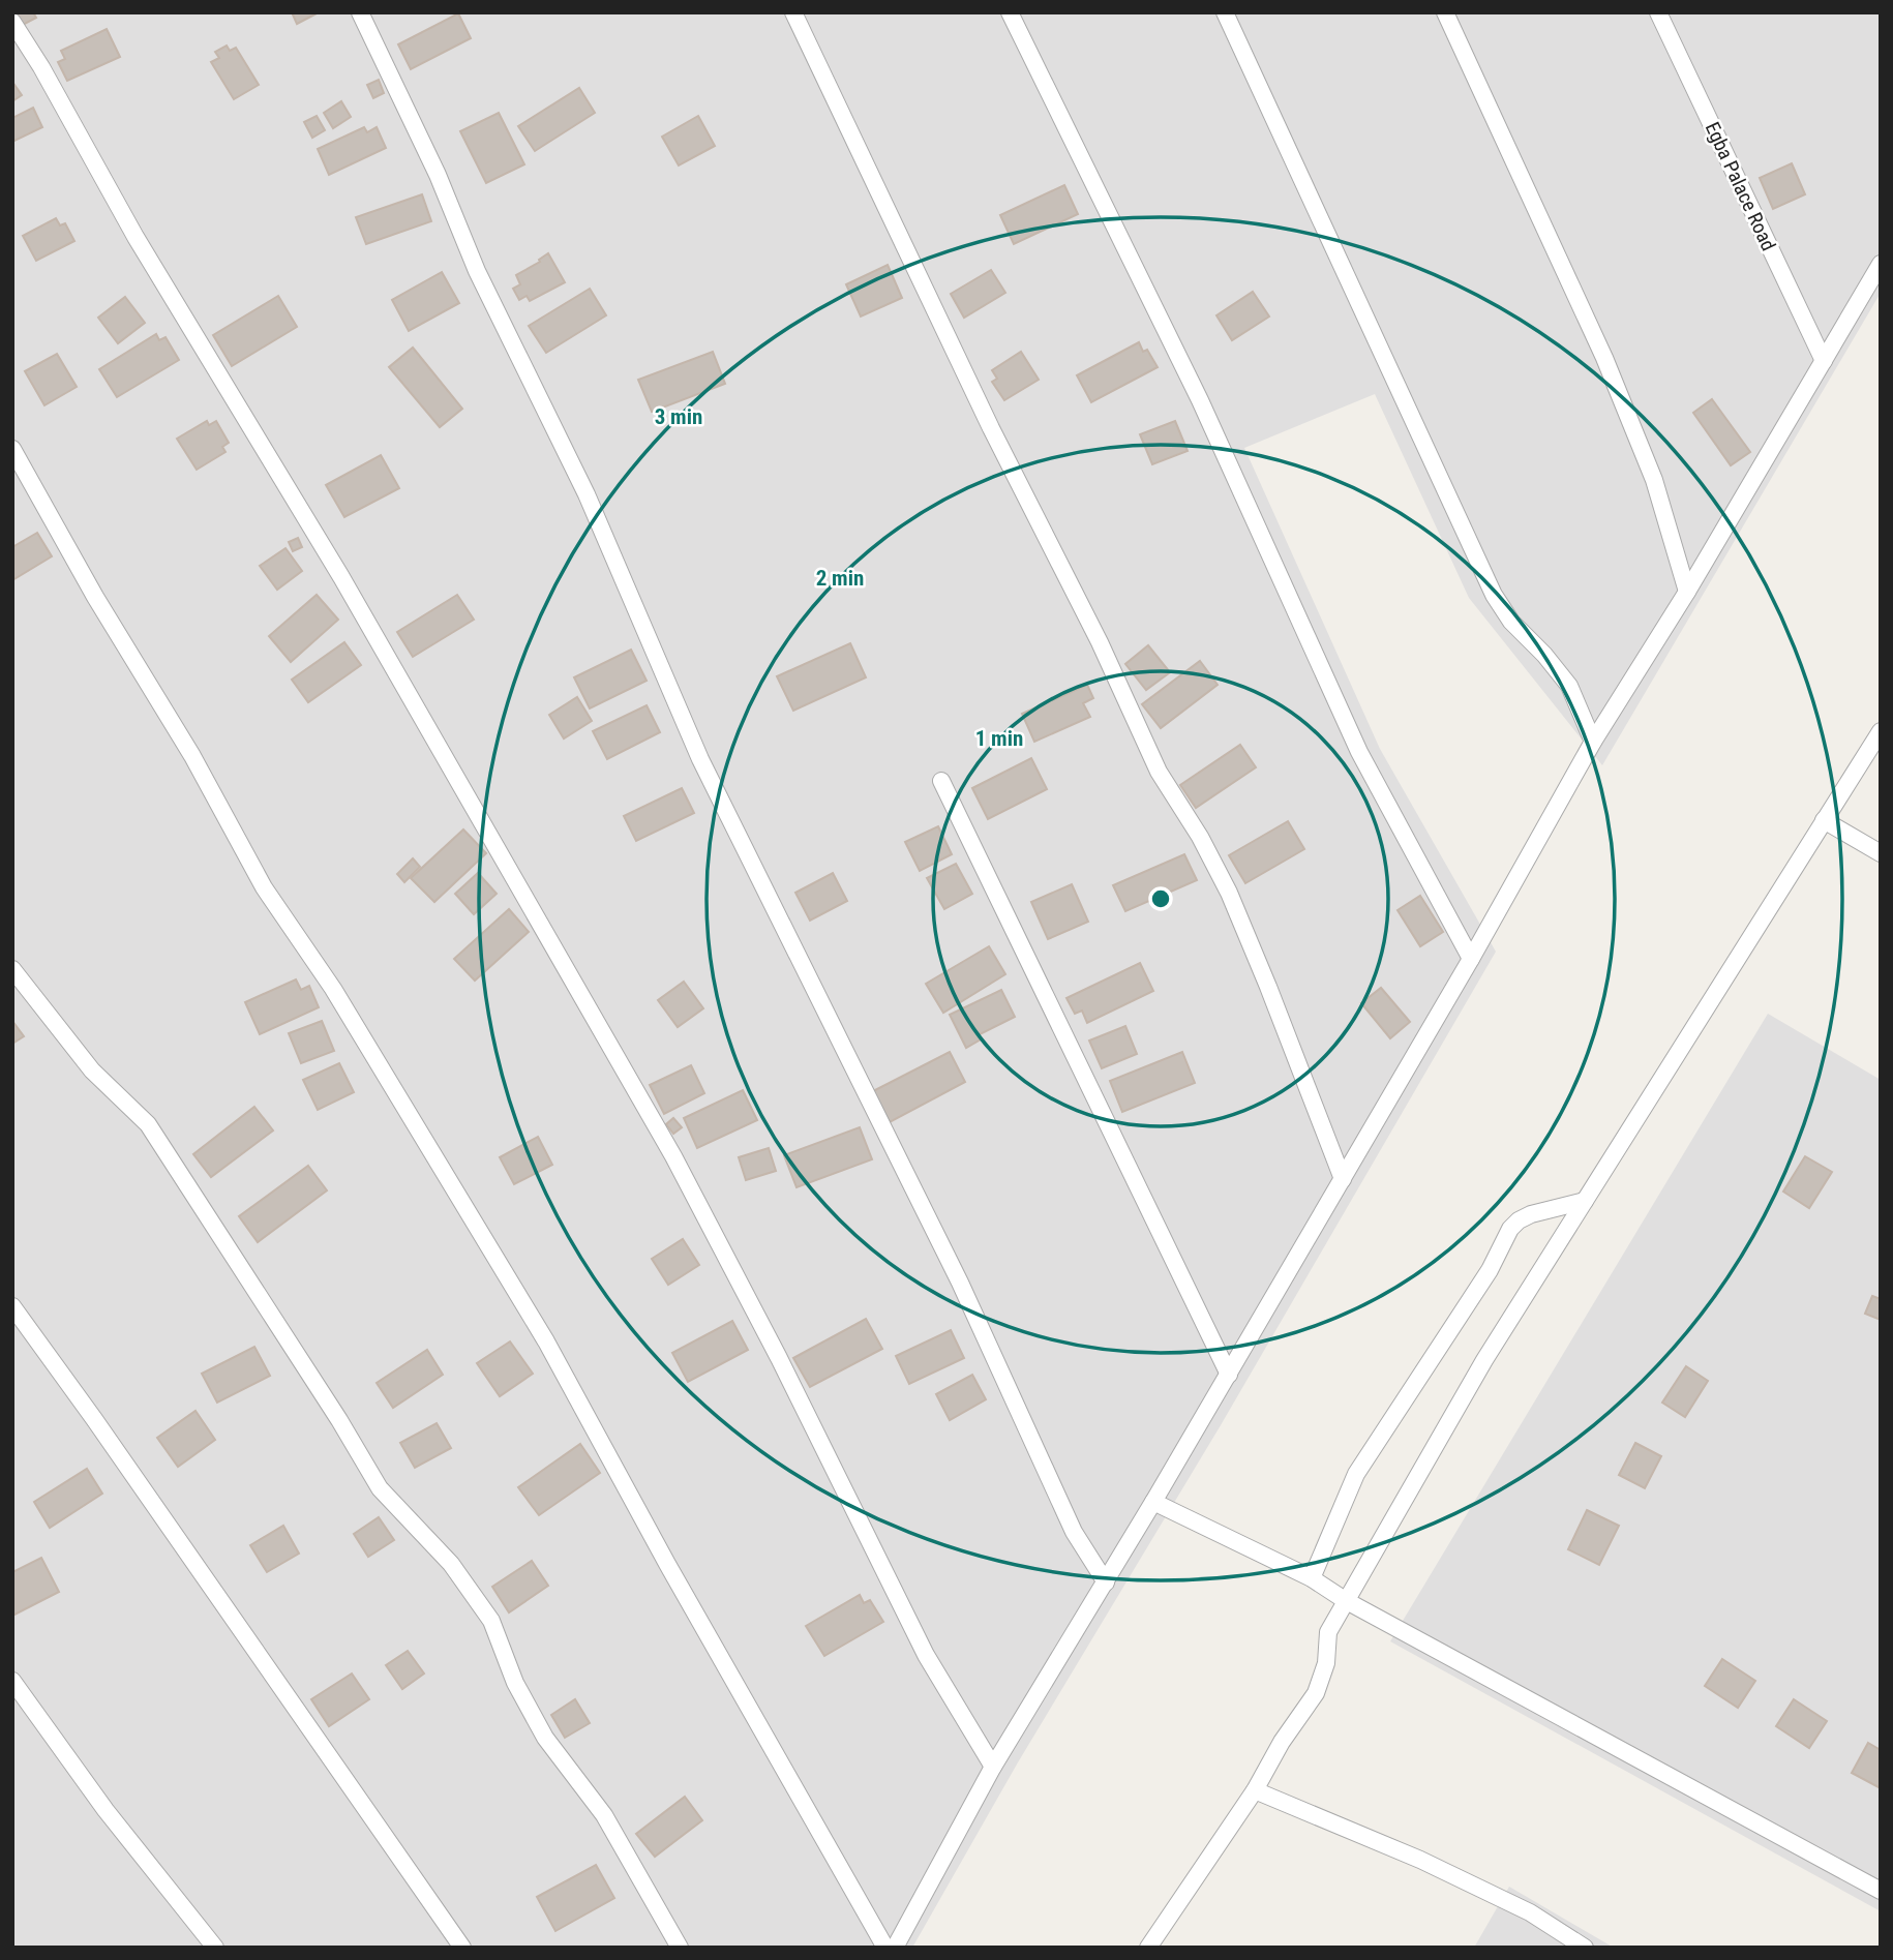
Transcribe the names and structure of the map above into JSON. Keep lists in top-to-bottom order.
{
  "streets": {
    "street": ["Egba Palace Road"]
  },
  "rings": ["3 min", "2 min", "1 min"]
}
